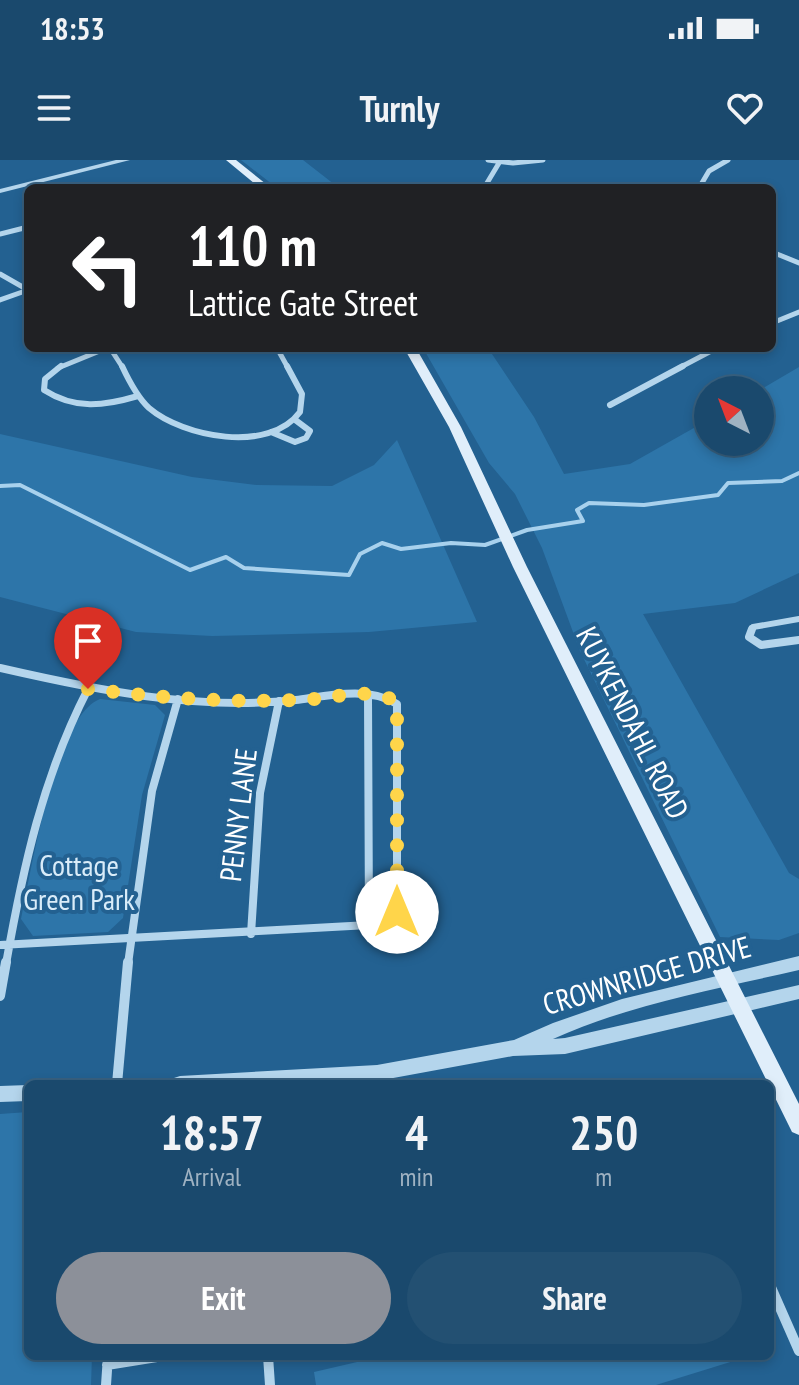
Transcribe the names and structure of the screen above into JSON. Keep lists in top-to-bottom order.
{
  "streets": {
    "main road": ["KUYKENDAHL ROAD"],
    "street": ["PENNY LANE", "CROWNRIDGE DRIVE"]
  },
  "crossings": [
    ["KUYKENDAHL ROAD", "CROWNRIDGE DRIVE"]
  ],
  "parks": ["Cottage Green Park"],
  "north": "top left",
  "page": {
    "status": "18:53",
    "header": "Turnly",
    "turn": ["110 m", "Lattice Gate Street"],
    "eta": [
      "18:57",
      "Arrival",
      "4",
      "min",
      "250",
      "m"
    ],
    "buttons": ["Exit", "Share"]
  }
}
